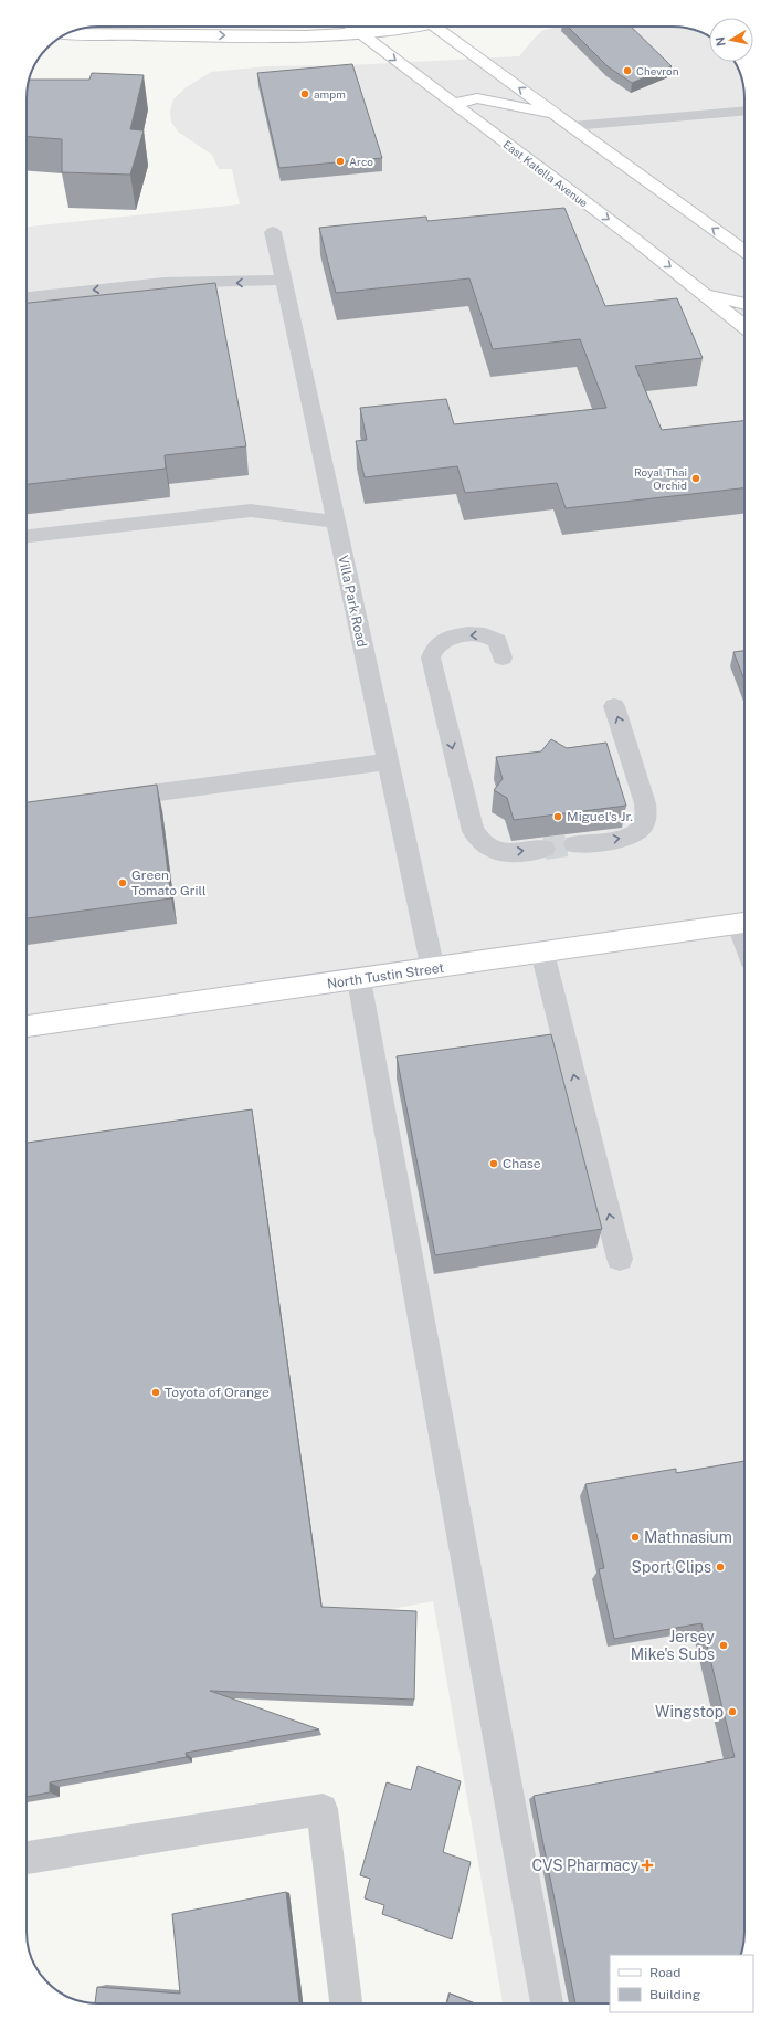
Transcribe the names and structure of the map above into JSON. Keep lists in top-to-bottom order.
{
  "streets": {
    "main road": ["East Katella Avenue", "North Tustin Street"],
    "street": ["Villa Park Road"]
  },
  "crossings": [
    ["Villa Park Road", "North Tustin Street"]
  ],
  "places": {
    "other": [
      "Chevron",
      "ampm",
      "Arco",
      "Royal Thai Orchid",
      "Miguel's Jr.",
      "Green Tomato Grill",
      "Chase",
      "Toyota of Orange",
      "Mathnasium",
      "Sport Clips",
      "Jersey Mike's Subs",
      "Wingstop"
    ],
    "health": ["CVS Pharmacy"]
  },
  "legend": ["Road", "Building"],
  "north": "left"
}
